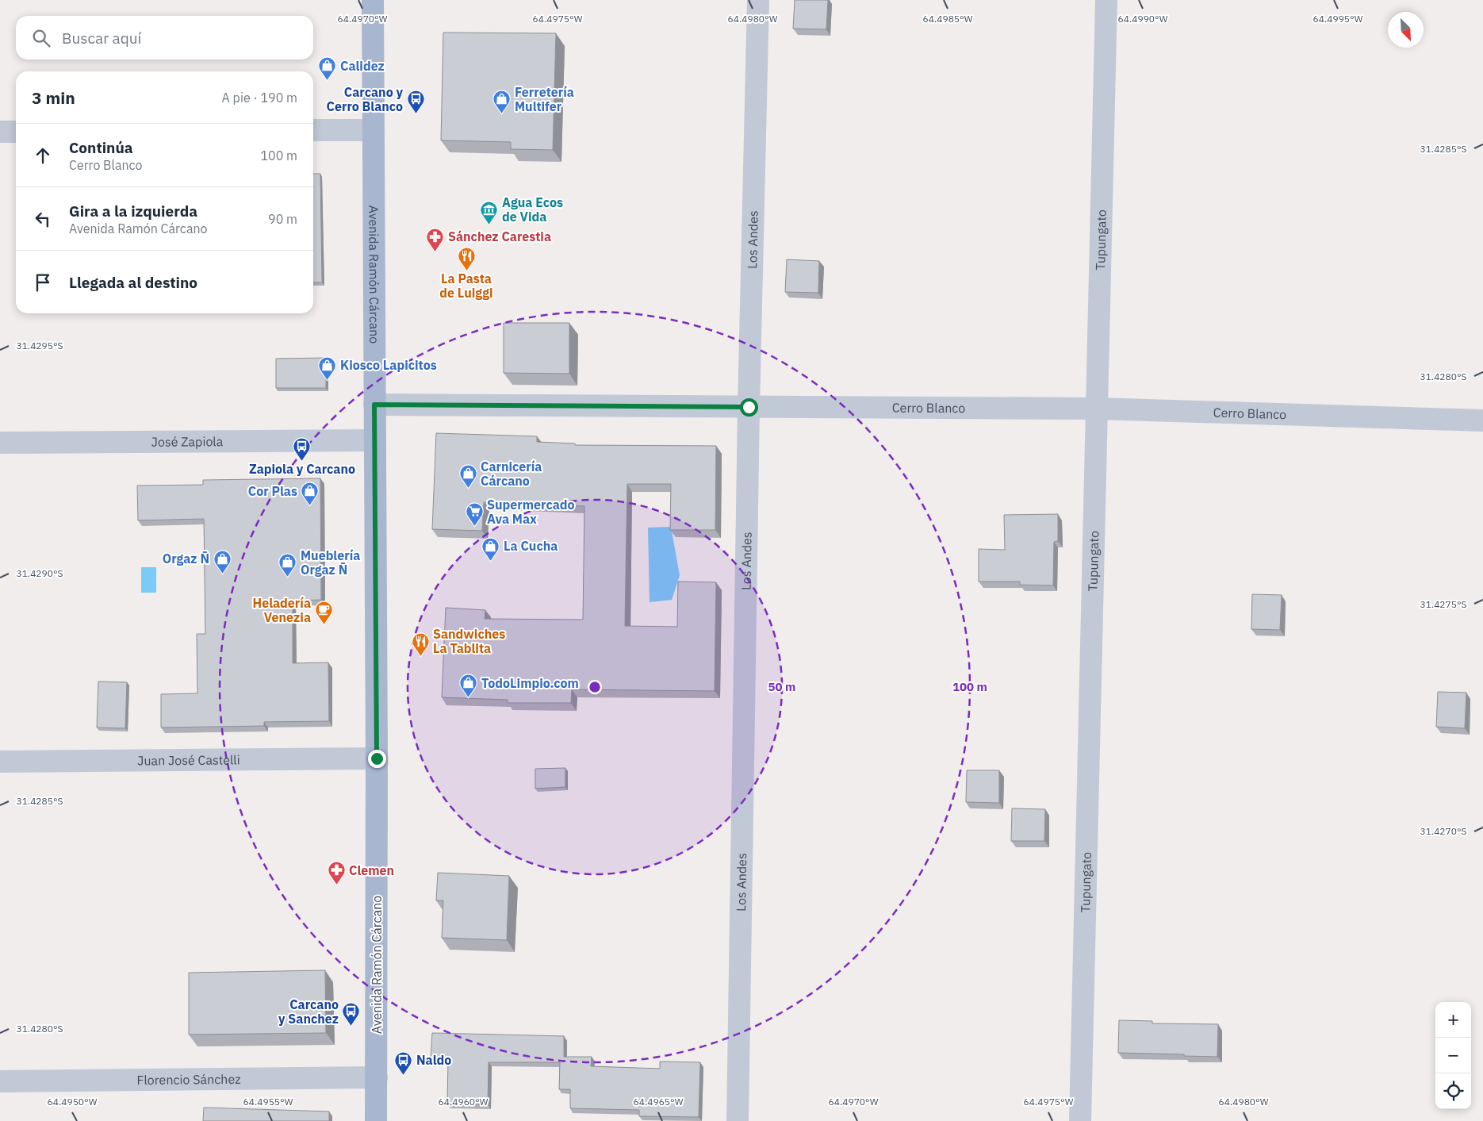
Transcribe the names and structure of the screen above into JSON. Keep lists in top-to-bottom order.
{
  "streets": {
    "main road": ["Avenida Ramón Cárcano"],
    "street": [
      "Los Andes",
      "Tupungato",
      "Cerro Blanco",
      "José Zapiola",
      "Juan José Castelli",
      "Florencio Sánchez"
    ]
  },
  "crossings": [
    ["Los Andes", "Cerro Blanco"],
    ["Tupungato", "Cerro Blanco"],
    ["Avenida Ramón Cárcano", "Cerro Blanco"],
    ["Avenida Ramón Cárcano", "José Zapiola"],
    ["Avenida Ramón Cárcano", "Juan José Castelli"],
    ["Avenida Ramón Cárcano", "Florencio Sánchez"]
  ],
  "places": {
    "shop": [
      "Calidez",
      "Ferretería Multifer",
      "Kiosco Lapicitos",
      "Carnicería Cárcano",
      "Cor Plas",
      "La Cucha",
      "Orgaz Ñ",
      "Mueblería Orgaz Ñ",
      "TodoLimpio.com"
    ],
    "bus stop": [
      "Carcano y Cerro Blanco",
      "Zapiola y Carcano",
      "Carcano y Sanchez",
      "Naldo"
    ],
    "museum": ["Agua Ecos de Vida"],
    "pharmacy": ["Sánchez Carestia", "Clemen"],
    "restaurant": ["La Pasta de Luiggi", "Sandwiches La Tablita"],
    "supermarket": ["Supermercado Ava Max"],
    "cafe": ["Heladería Venezia"]
  },
  "north": "bottom right",
  "page": {
    "search": "Buscar aquí",
    "heading": ["3 min", "A pie · 190 m"],
    "list": [
      ["Continúa", "Cerro Blanco", "100 m"],
      ["Gira a la izquierda", "Avenida Ramón Cárcano", "90 m"],
      "Llegada al destino"
    ],
    "map_buttons": ["+", "−"]
  },
  "coordinates": [
    "64.4970°W",
    "64.4975°W",
    "64.4980°W",
    "64.4985°W",
    "64.4990°W",
    "64.4995°W",
    "31.4285°S",
    "31.4295°S",
    "31.4280°S",
    "31.4290°S",
    "31.4275°S",
    "31.4270°S",
    "64.4950°W",
    "64.4955°W",
    "64.4960°W",
    "64.4965°W"
  ],
  "rings": ["50 m", "100 m"]
}
